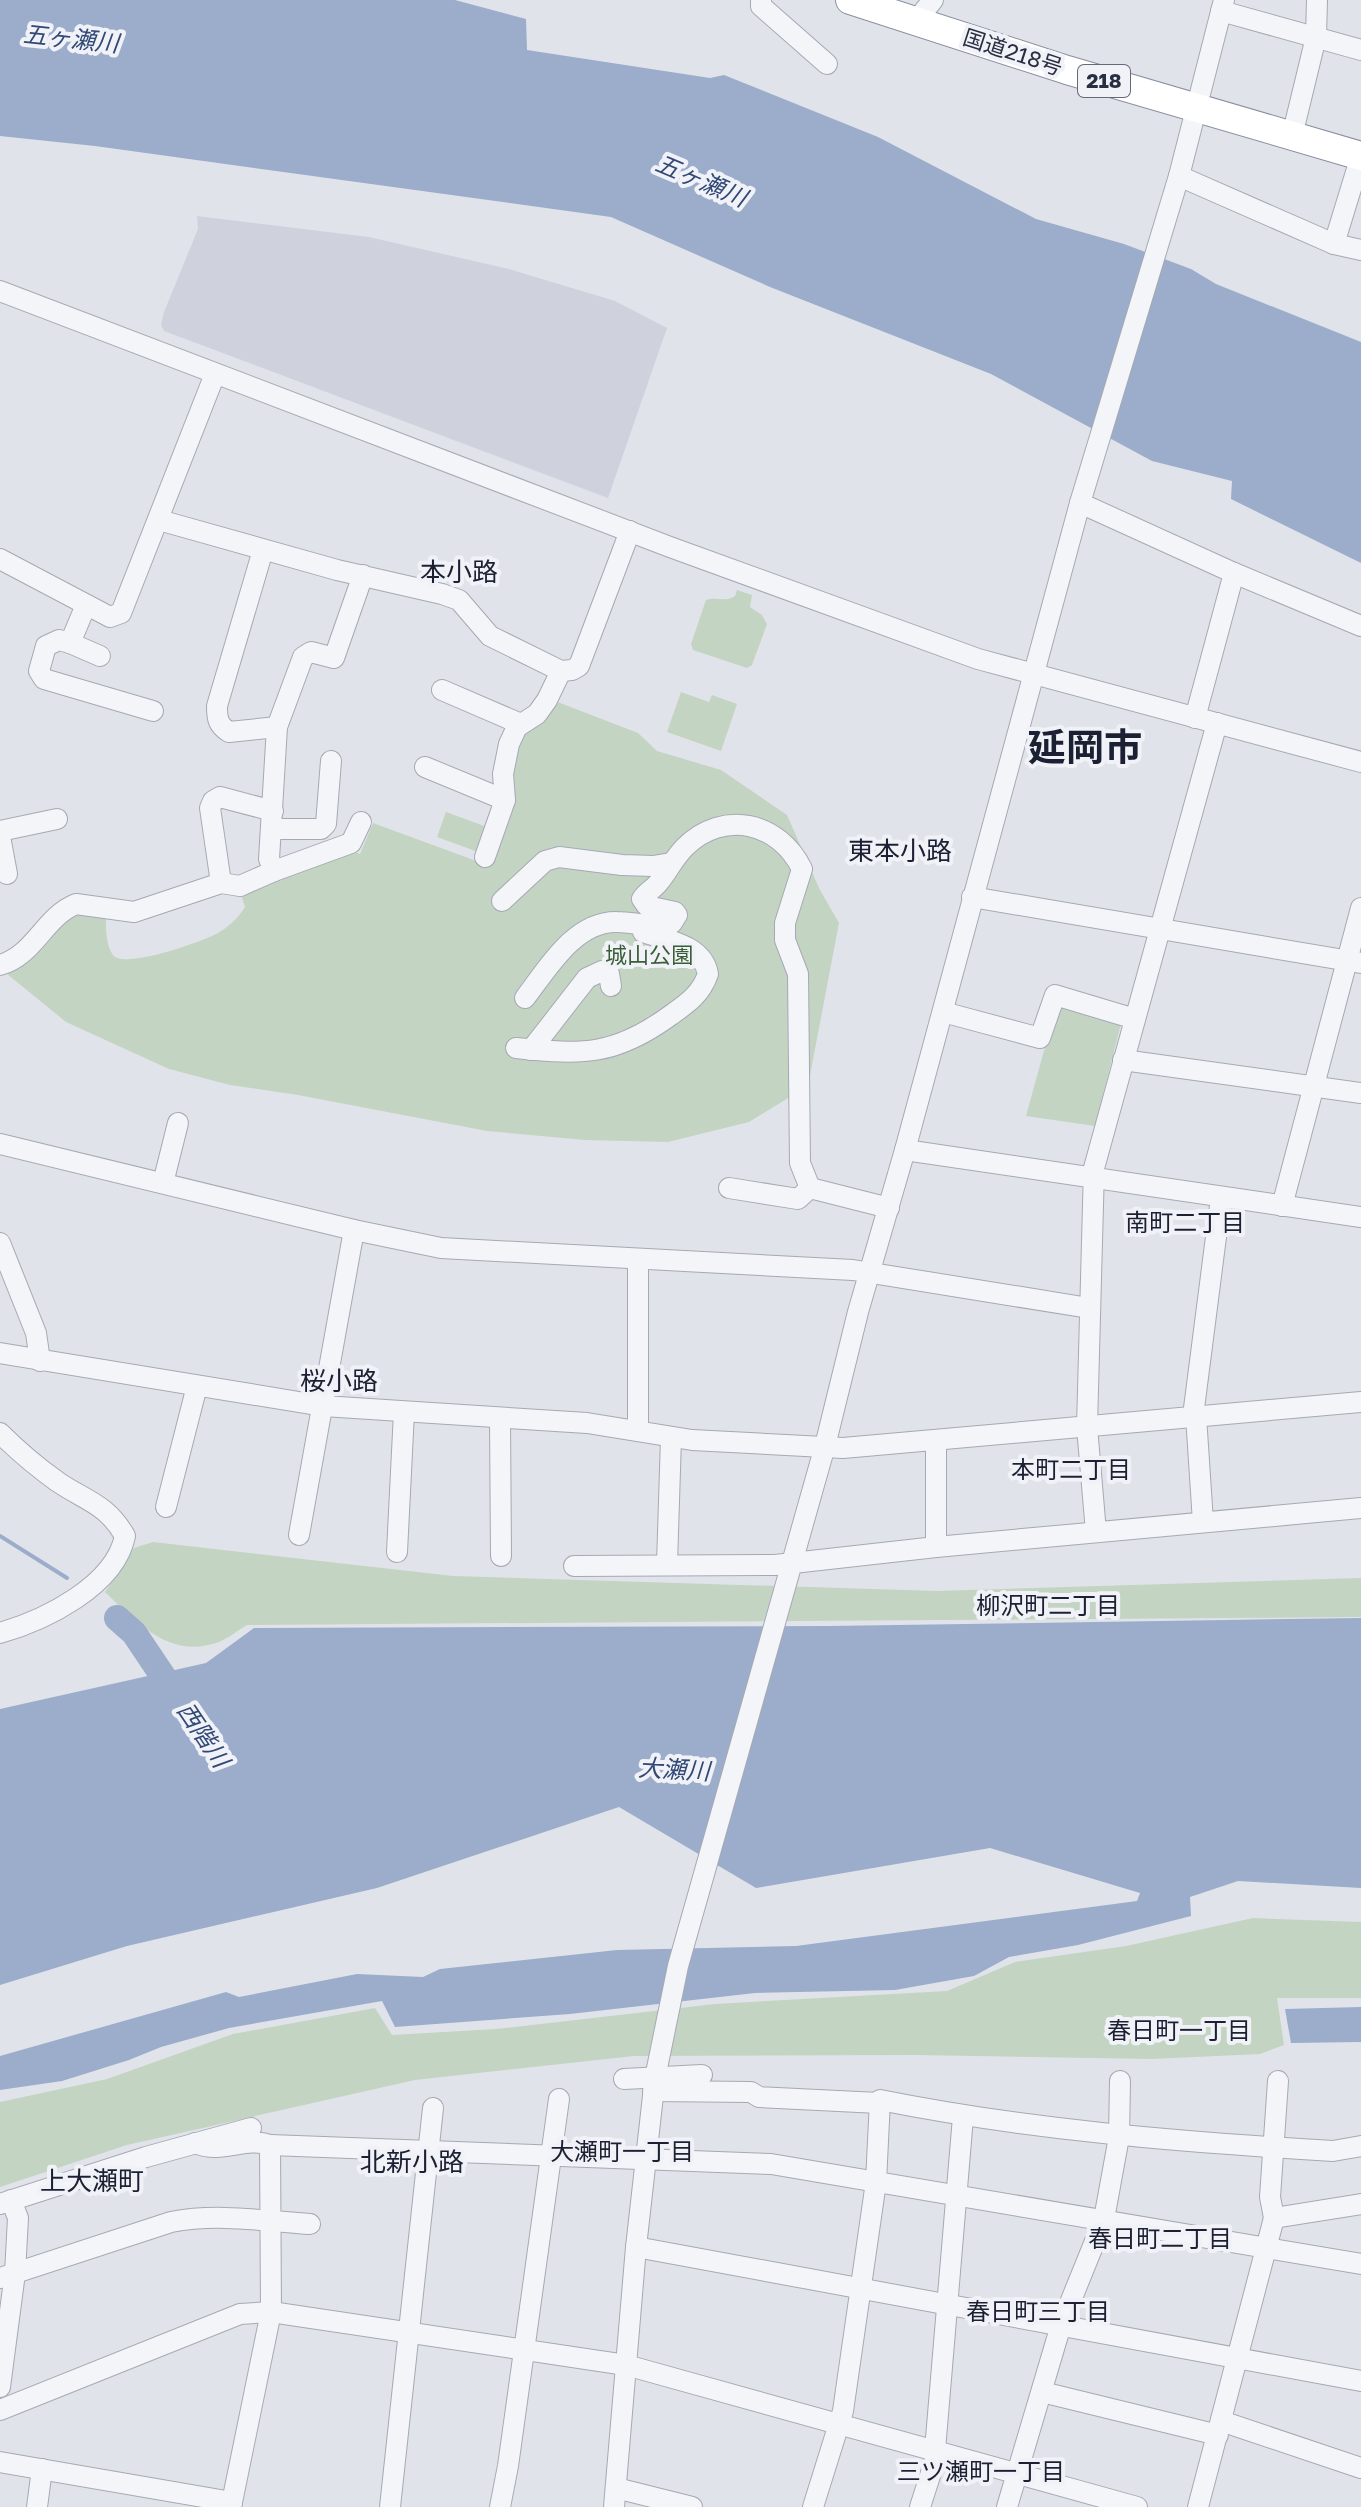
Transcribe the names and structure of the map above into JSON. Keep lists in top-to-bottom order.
{
  "streets": {
    "highway": ["国道218号", "218"]
  },
  "districts": [
    "本小路",
    "延岡市",
    "東本小路",
    "南町二丁目",
    "桜小路",
    "本町二丁目",
    "柳沢町二丁目",
    "春日町一丁目",
    "大瀬町一丁目",
    "北新小路",
    "上大瀬町",
    "春日町二丁目",
    "春日町三丁目",
    "三ツ瀬町一丁目"
  ],
  "water": ["五ヶ瀬川", "西階川", "大瀬川"],
  "parks": ["城山公園"]
}
